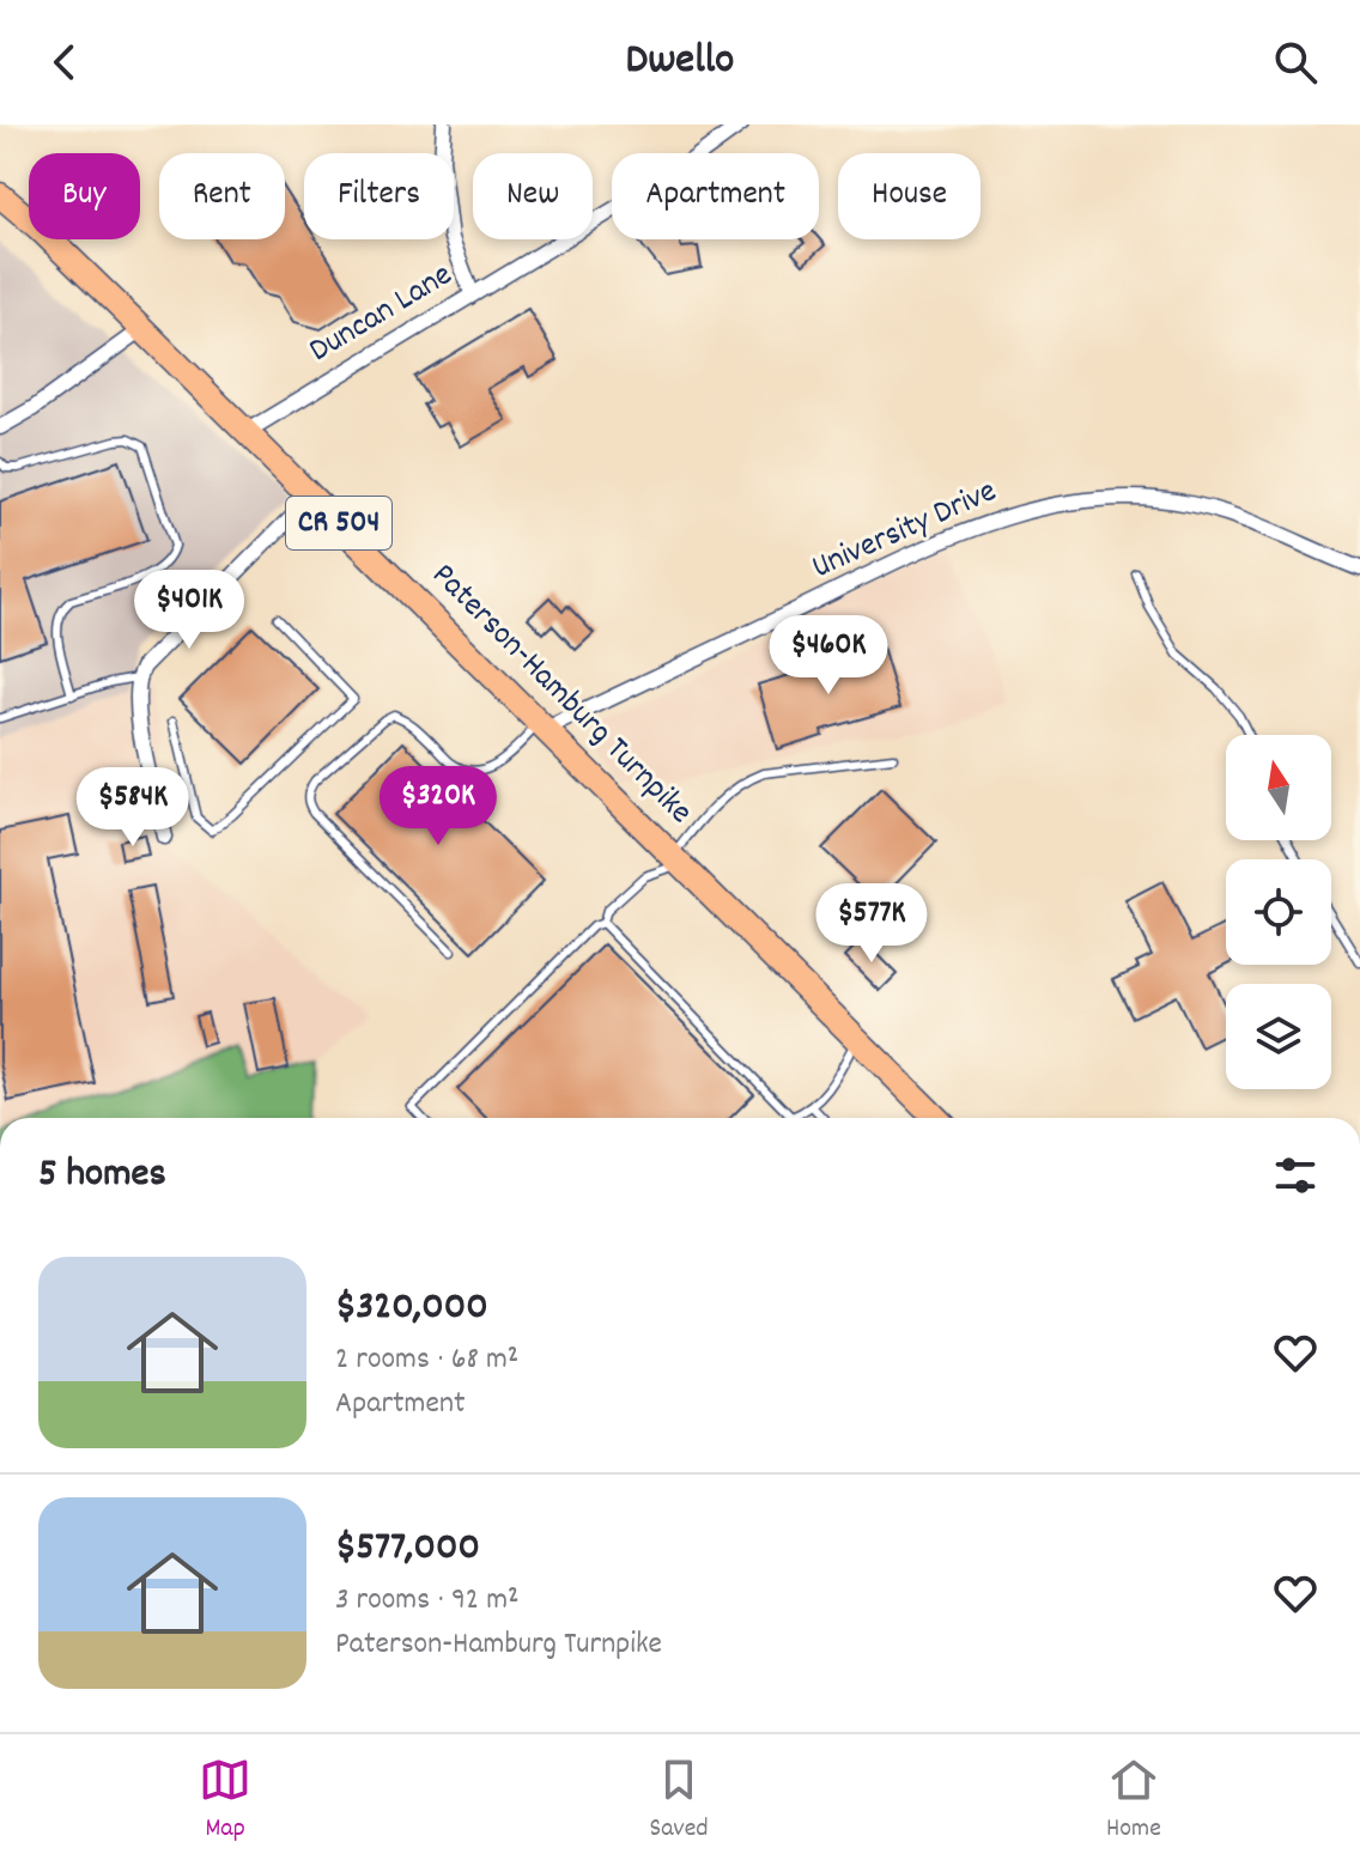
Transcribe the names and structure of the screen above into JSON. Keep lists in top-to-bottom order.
{
  "streets": {
    "main road": ["CR 504", "Paterson-Hamburg Turnpike"],
    "street": ["Duncan Lane", "University Drive"]
  },
  "crossings": [
    ["Duncan Lane", "Paterson-Hamburg Turnpike"],
    ["University Drive", "Paterson-Hamburg Turnpike"]
  ],
  "north": "top",
  "page": {
    "header": "Dwello",
    "chip": [
      "Buy",
      "Rent",
      "Filters",
      "New",
      "Apartment",
      "House"
    ],
    "price": [
      "$401K",
      "$460K",
      "$320K",
      "$584K",
      "$577K"
    ],
    "heading": "5 homes",
    "list": [
      {
        "name": "$320,000",
        "note": "2 rooms · 68 m² · Apartment"
      },
      {
        "name": "$577,000",
        "note": "3 rooms · 92 m² · Paterson-Hamburg Turnpike"
      }
    ],
    "tabs": ["Map", "Saved", "Home"]
  }
}
